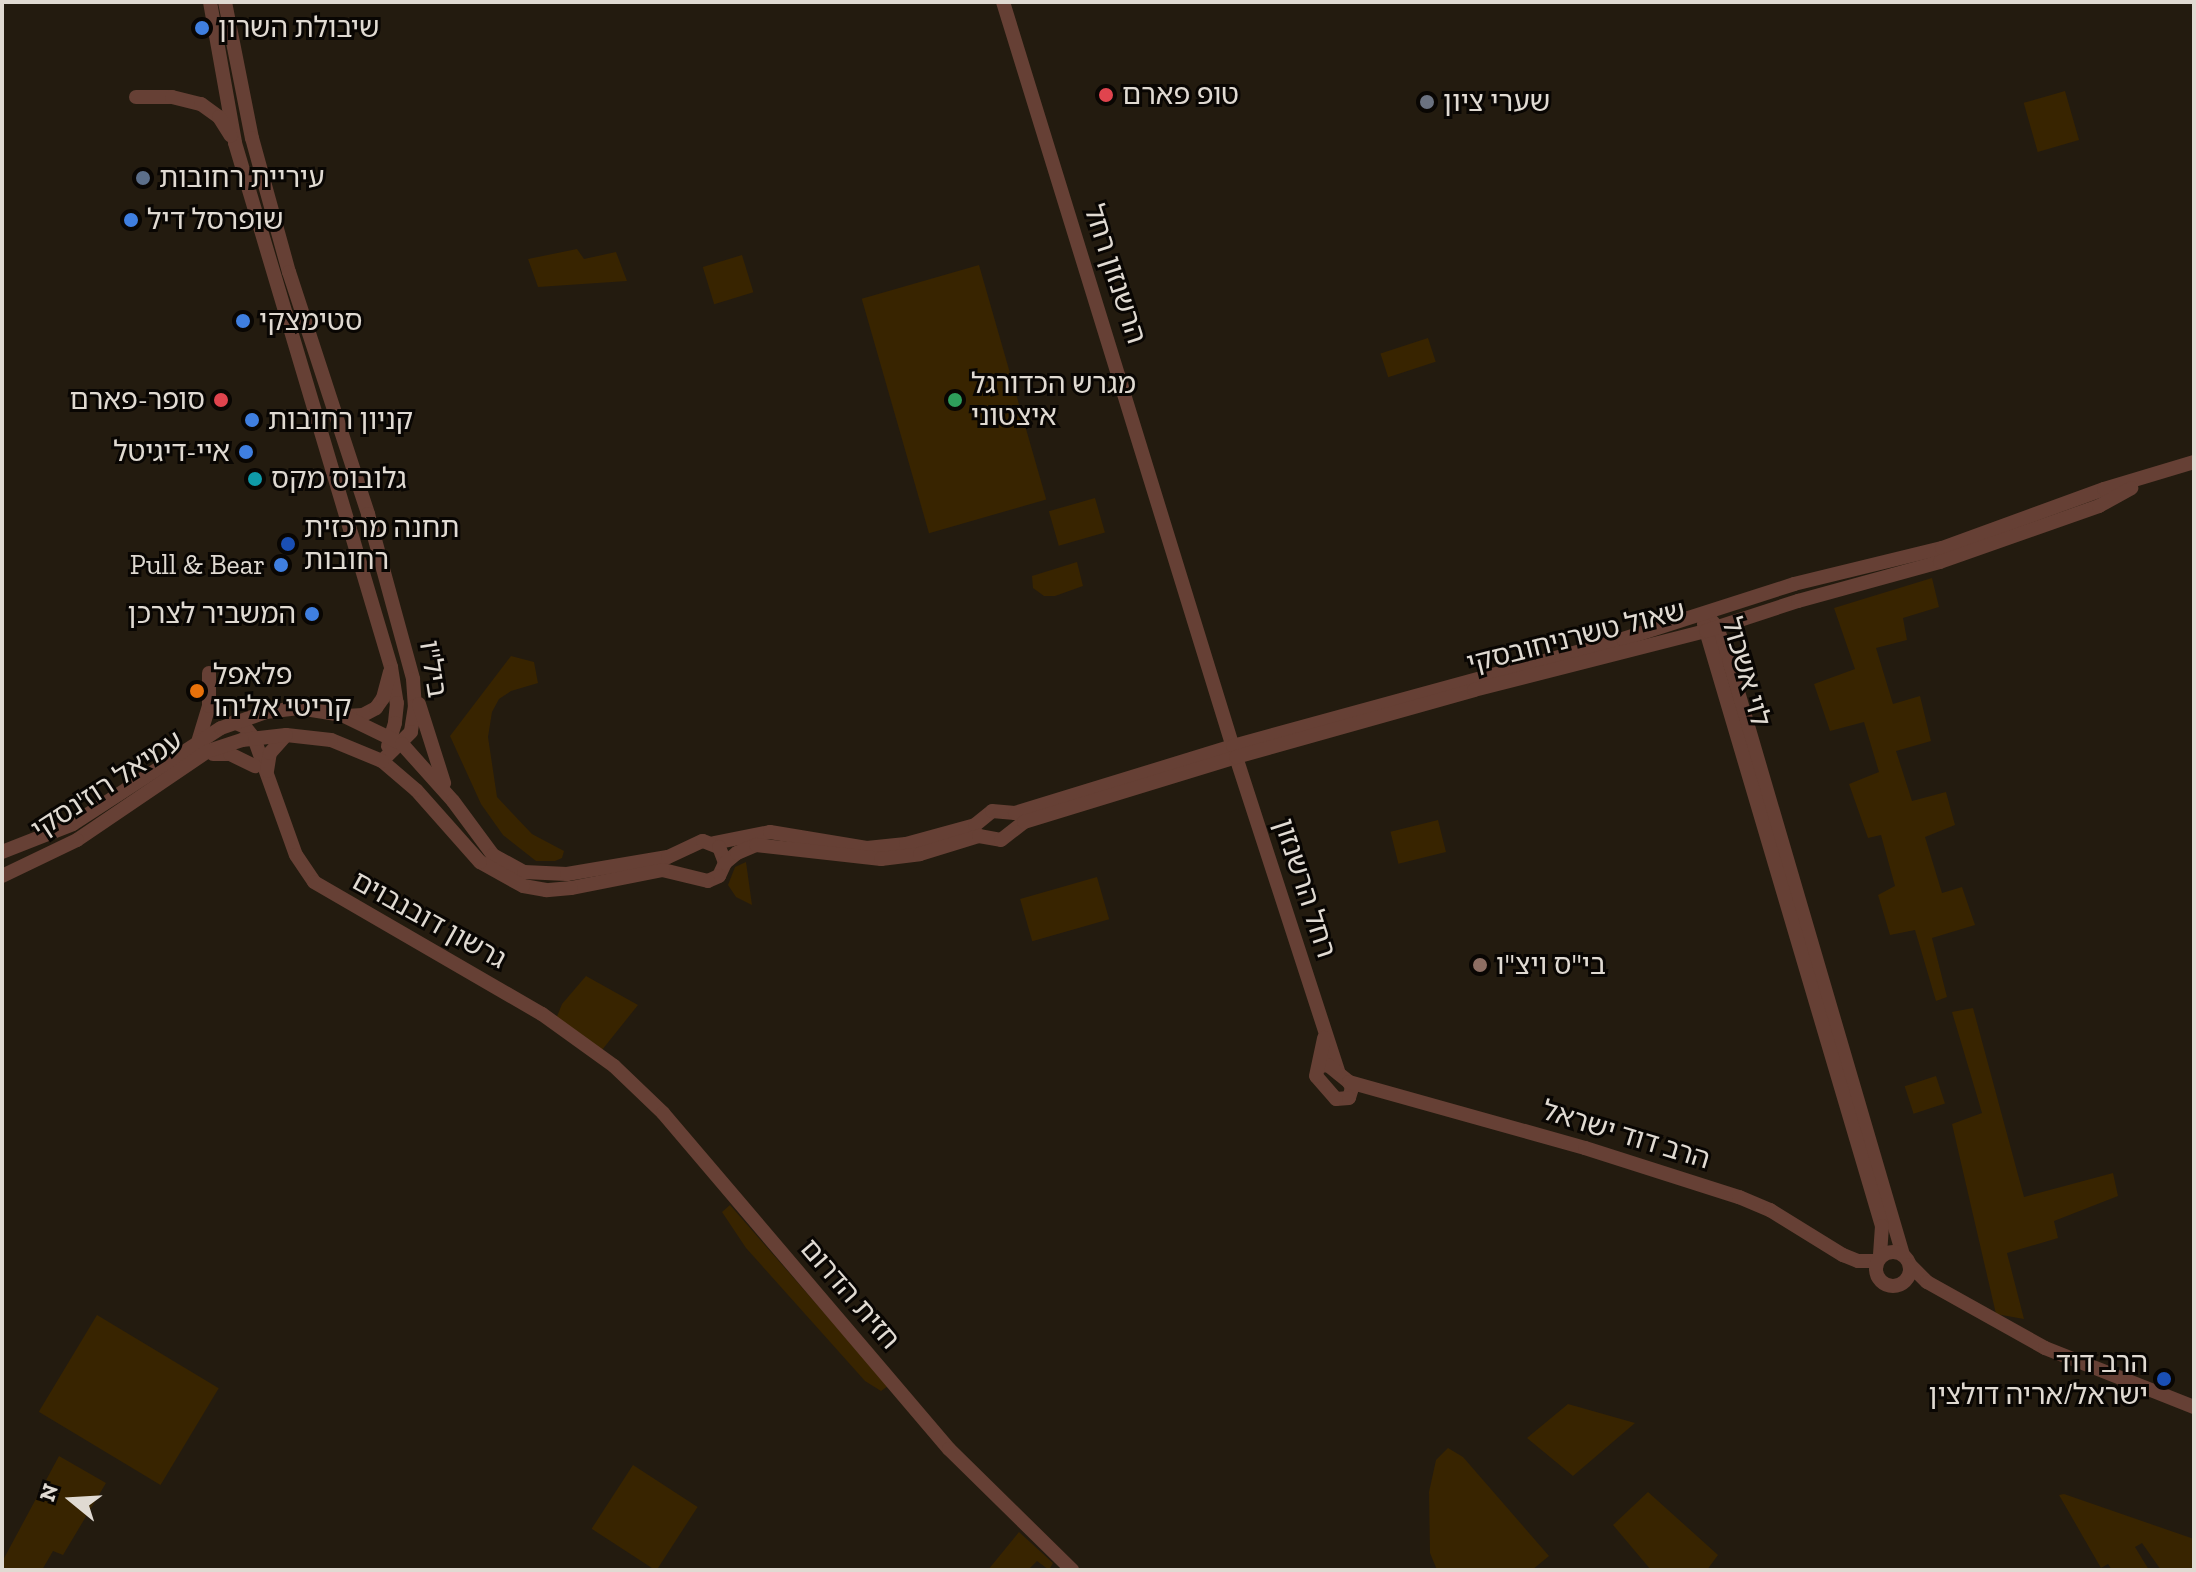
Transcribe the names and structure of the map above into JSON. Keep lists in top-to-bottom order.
{
  "streets": {
    "street": [
      "הרשנזון רחל",
      "שאול טשרניחובסקי",
      "ביל\"ו",
      "לוי אשכול",
      "עמיאל רוז'נסקי",
      "רחל הרשנזון",
      "גרשון דובנבוים",
      "הרב דוד ישראל",
      "חזית הדרום"
    ]
  },
  "crossings": [
    ["הרשנזון רחל", "שאול טשרניחובסקי"],
    ["הרשנזון רחל", "רחל הרשנזון"],
    ["שאול טשרניחובסקי", "לוי אשכול"],
    ["שאול טשרניחובסקי", "רחל הרשנזון"],
    ["לוי אשכול", "הרב דוד ישראל"],
    ["עמיאל רוז'נסקי", "גרשון דובנבוים"],
    ["רחל הרשנזון", "הרב דוד ישראל"],
    ["גרשון דובנבוים", "חזית הדרום"]
  ],
  "places": [
    "שיבולת השרון",
    "טופ פארם",
    "שערי ציון",
    "עיריית רחובות",
    "שופרסל דיל",
    "סטימצקי",
    "סופר-פארם",
    "מגרש הכדורגל איצטוני",
    "קניון רחובות",
    "איי-דיגיטל",
    "גלובוס מקס",
    "תחנה מרכזית רחובות",
    "Pull & Bear",
    "המשביר לצרכן",
    "פלאפל קריטי אליהו",
    "בי\"ס ויצ\"ו",
    "הרב דוד ישראל/אריה דולצין"
  ],
  "north": "left"
}
